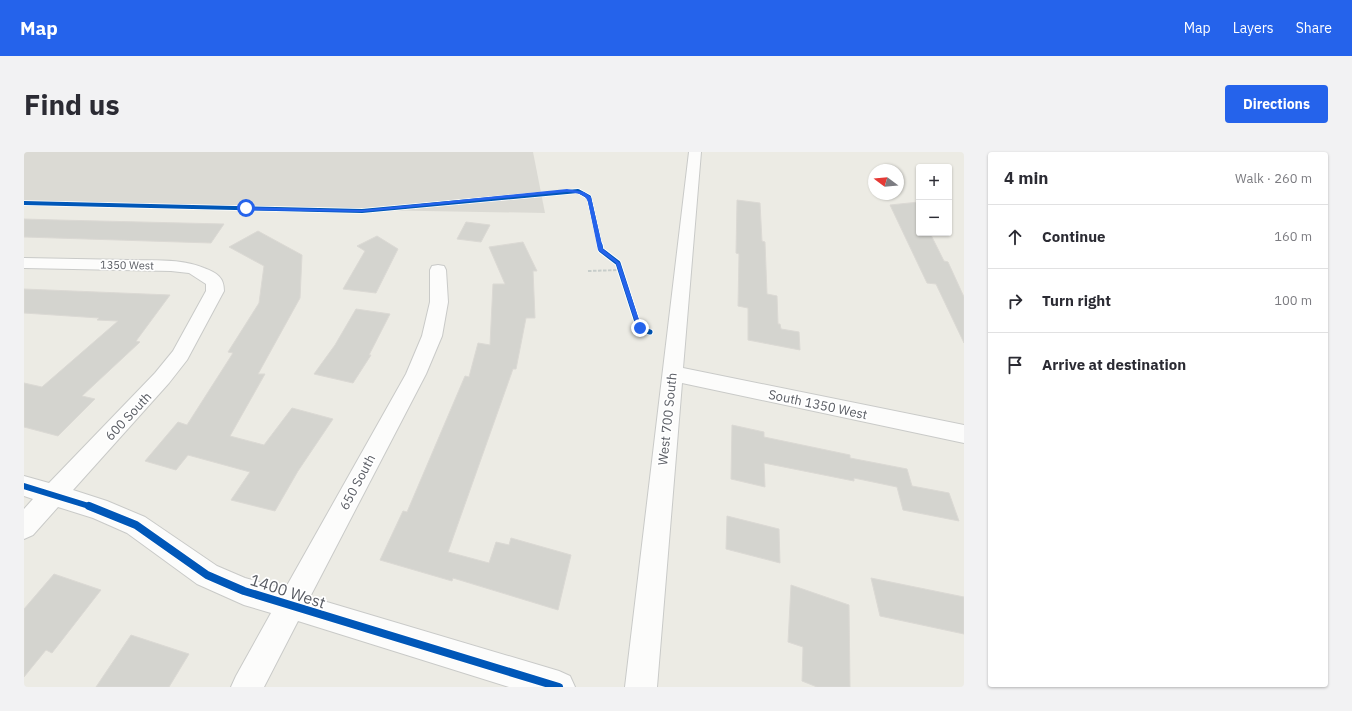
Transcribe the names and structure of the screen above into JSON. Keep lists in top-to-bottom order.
{
  "streets": {
    "street": [
      "1350 West",
      "South 1350 West",
      "600 South",
      "West 700 South",
      "650 South",
      "1400 West"
    ]
  },
  "crossings": [
    ["1350 West", "600 South"],
    ["South 1350 West", "West 700 South"],
    ["600 South", "1400 West"],
    ["650 South", "1400 West"]
  ],
  "north": "left",
  "page": {
    "header": "Map",
    "nav": ["Map", "Layers", "Share"],
    "buttons": "Directions",
    "title": "Find us",
    "heading": ["4 min", "Walk · 260 m"],
    "map_buttons": ["+", "−"],
    "list": [
      ["Continue", "160 m"],
      ["Turn right", "100 m"],
      "Arrive at destination"
    ]
  }
}
